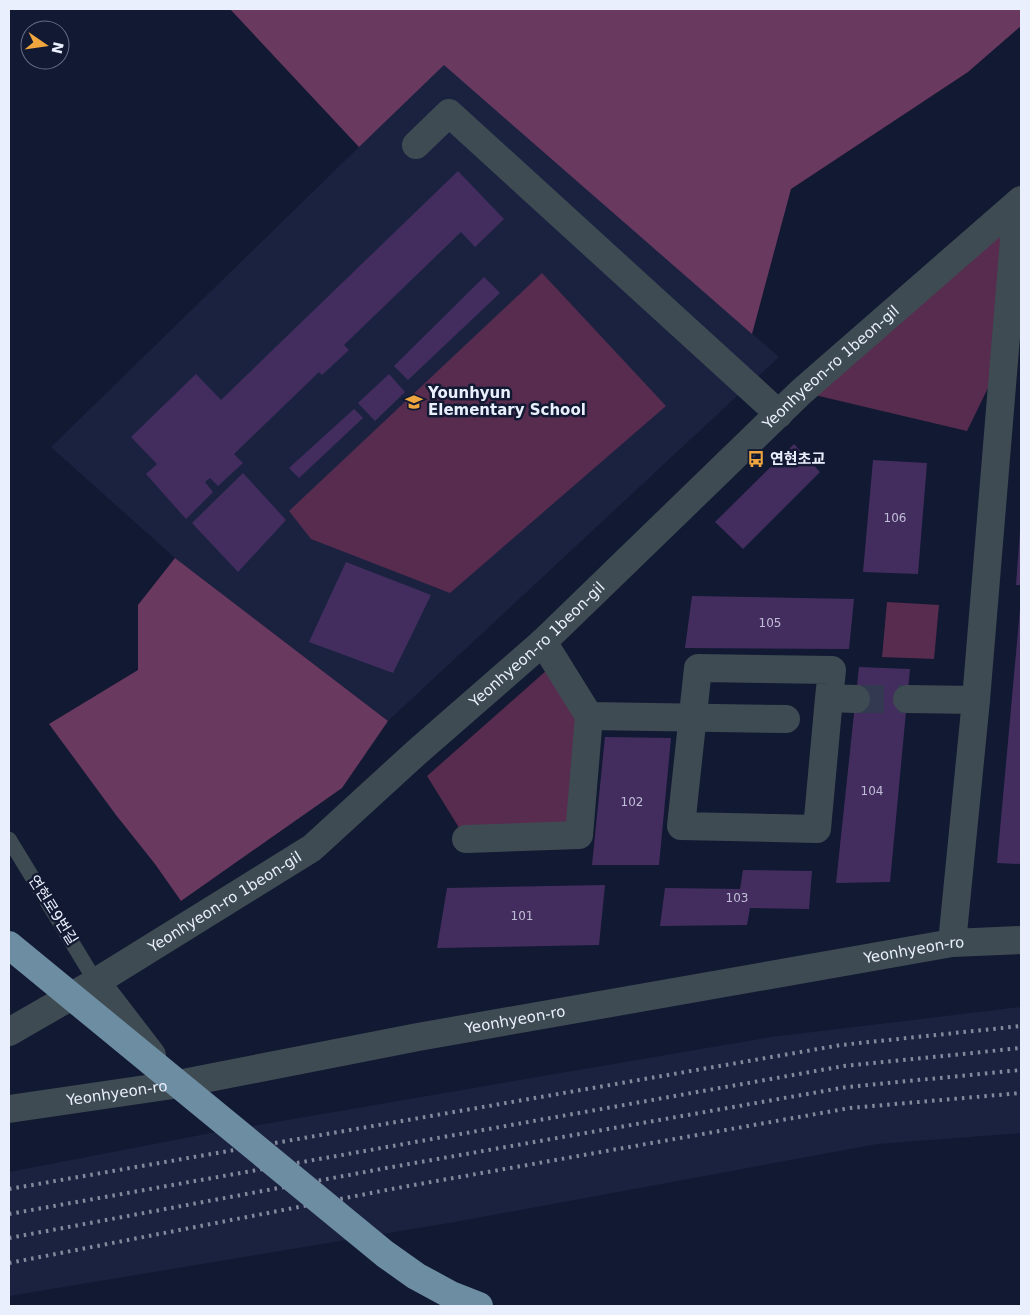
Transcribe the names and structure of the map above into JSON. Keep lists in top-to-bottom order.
{
  "streets": {
    "street": ["Yeonhyeon-ro 1beon-gil", "Yeonhyeon-ro"],
    "lane": ["연현로9번길"]
  },
  "crossings": [
    ["Yeonhyeon-ro 1beon-gil", "연현로9번길"]
  ],
  "places": {
    "school or university": ["Younhyun Elementary School"],
    "bus stop": ["연현초교"]
  },
  "house_numbers": [
    "106",
    "105",
    "104",
    "102",
    "103",
    "101"
  ],
  "north": "right"
}
